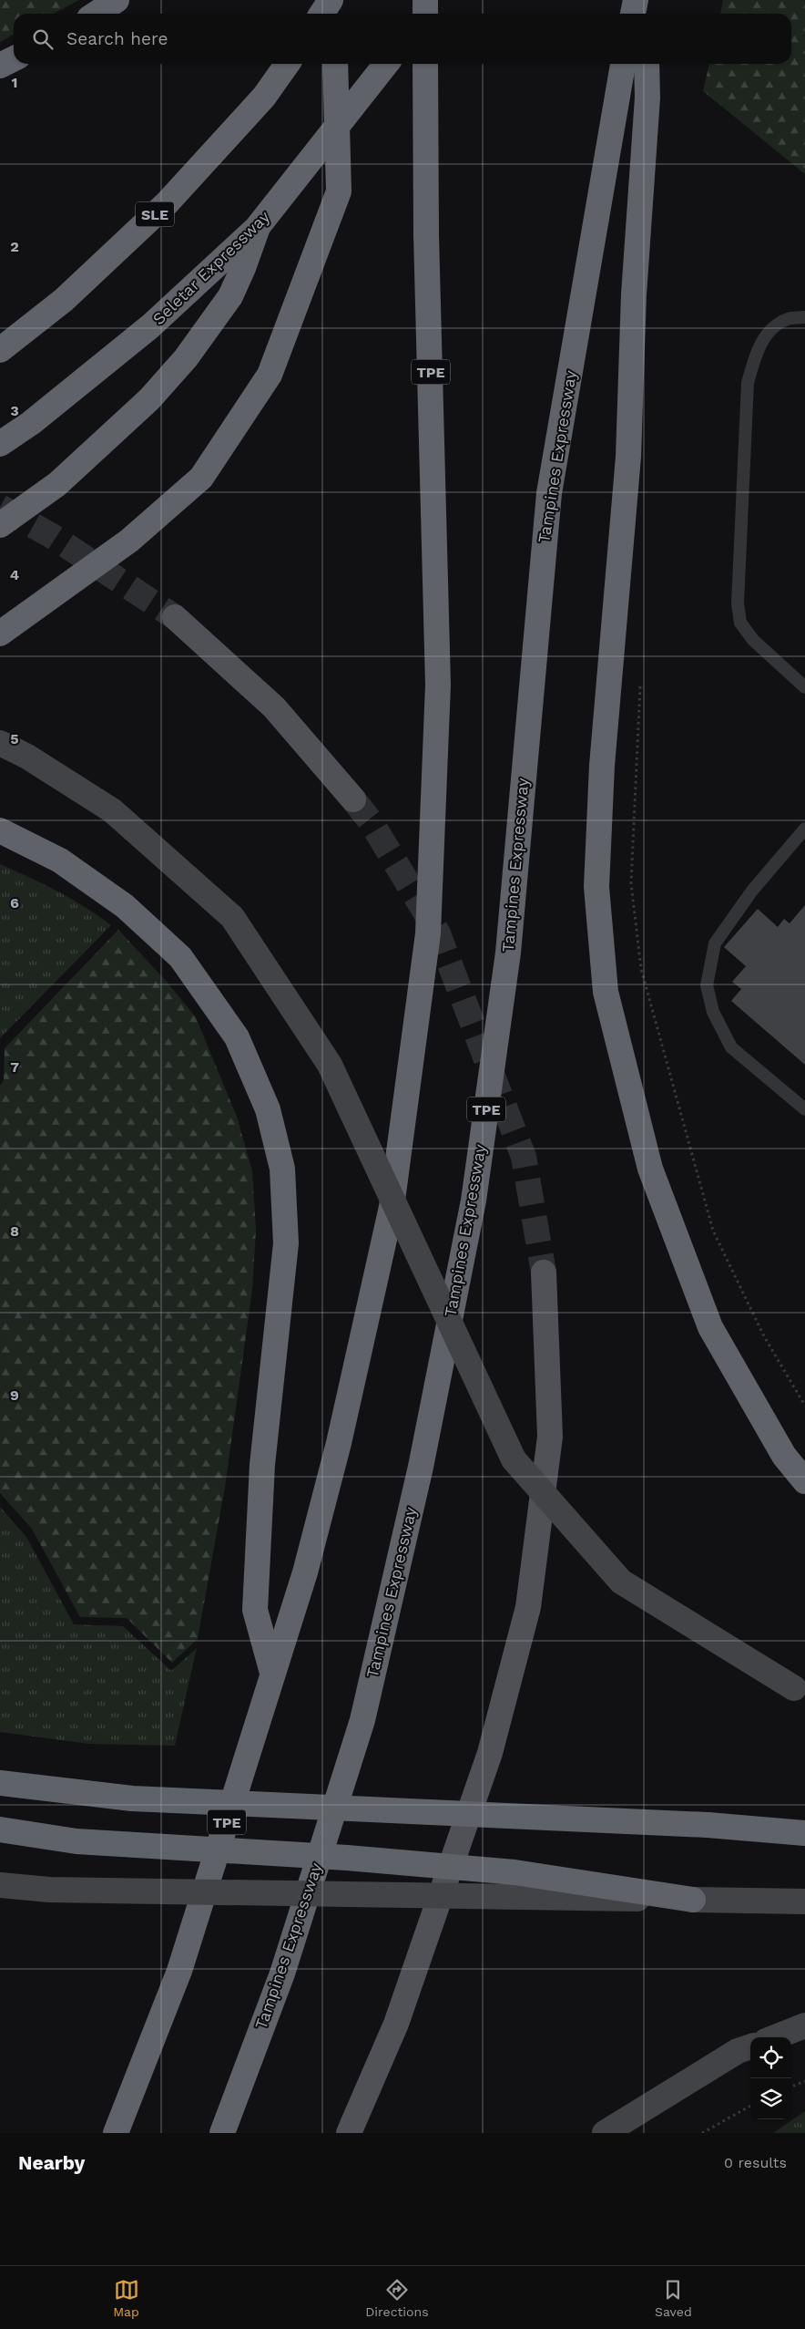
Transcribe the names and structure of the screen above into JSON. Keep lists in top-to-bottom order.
{
  "streets": {
    "highway": [
      "SLE",
      "Seletar Expressway",
      "TPE",
      "Tampines Expressway"
    ]
  },
  "page": {
    "search": "Search here",
    "heading": ["Nearby", "0 results"],
    "nav": ["Map", "Directions", "Saved"]
  },
  "grid": {
    "rows": [
      "1",
      "2",
      "3",
      "4",
      "5",
      "6",
      "7",
      "8",
      "9"
    ]
  }
}
